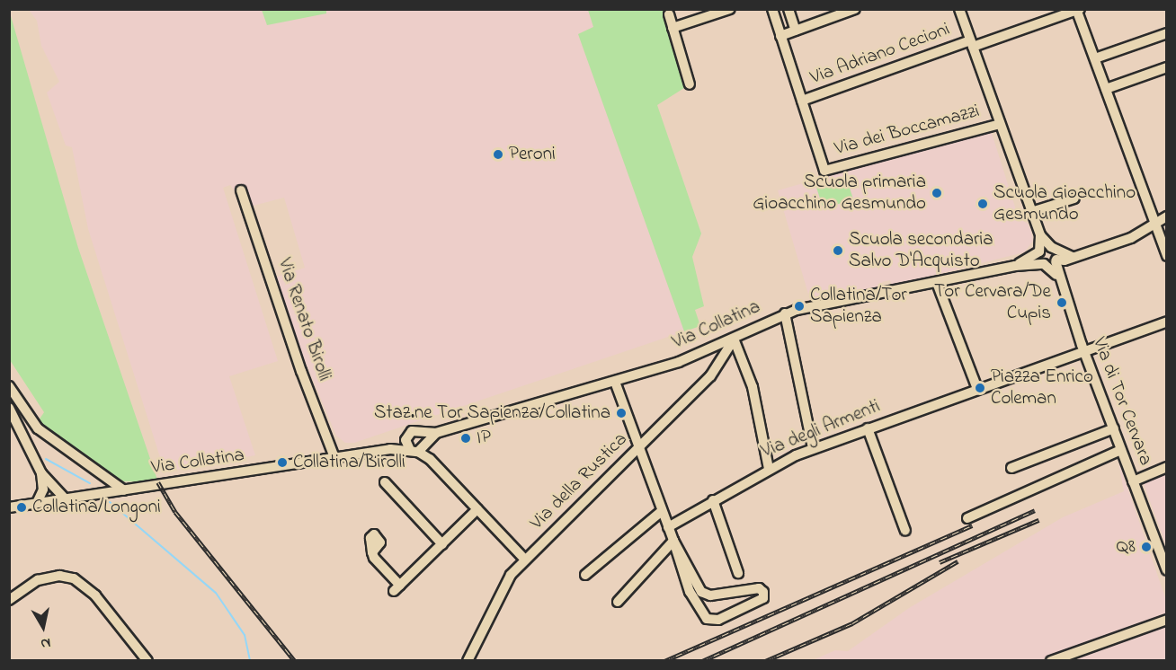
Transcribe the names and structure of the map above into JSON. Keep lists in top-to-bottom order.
{
  "streets": {
    "street": [
      "Via Adriano Cecioni",
      "Via dei Boccamazzi",
      "Via Renato Birolli",
      "Via Collatina",
      "Via di Tor Cervara",
      "Via degli Armenti",
      "Via della Rustica"
    ]
  },
  "crossings": [
    ["Via Adriano Cecioni", "Via dei Boccamazzi"],
    ["Via Renato Birolli", "Via Collatina"],
    ["Via Collatina", "Via della Rustica"]
  ],
  "places": [
    "Peroni",
    "Scuola primaria Gioacchino Gesmundo",
    "Scuola Gioacchino Gesmundo",
    "Scuola secondaria Salvo D'Acquisto",
    "Tor Cervara/De Cupis",
    "Collatina/Tor Sapienza",
    "Piazza Enrico Coleman",
    "Staz.ne Tor Sapienza/Collatina",
    "IP",
    "Collatina/Birolli",
    "Collatina/Longoni",
    "Q8"
  ],
  "north": "bottom"
}
